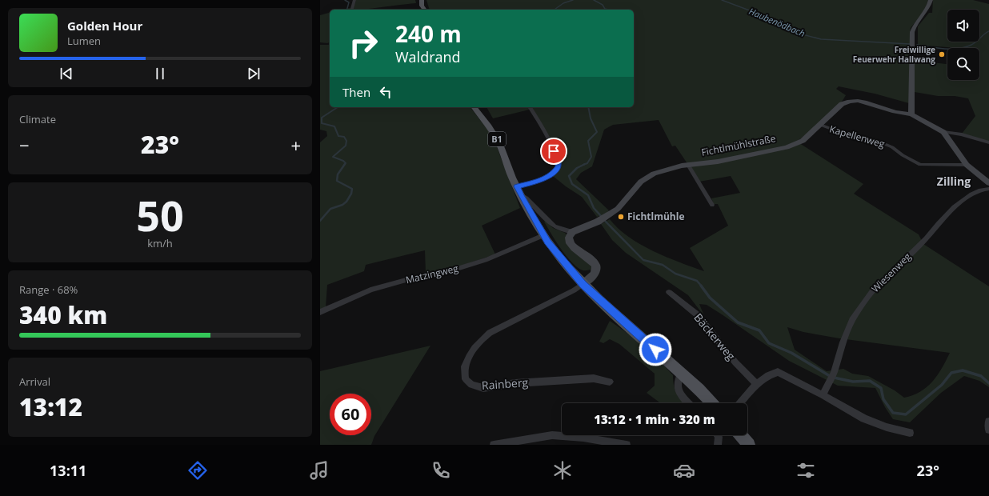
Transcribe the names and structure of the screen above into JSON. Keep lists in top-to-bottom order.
{
  "streets": {
    "main road": ["B1"],
    "street": [
      "Kapellenweg",
      "Fichtlmühlstraße",
      "Wiesenweg",
      "Matzingweg",
      "Bäckerweg",
      "Rainberg"
    ]
  },
  "crossings": [
    ["Kapellenweg", "Fichtlmühlstraße"],
    ["B1", "Matzingweg"],
    ["B1", "Rainberg"]
  ],
  "districts": ["Zilling"],
  "water": ["Haubenödbach"],
  "places": ["Freiwillige Feuerwehr Hallwang", "Fichtlmühle"],
  "page": {
    "turn": ["240 m", "Waldrand"],
    "song": ["Golden Hour", "Lumen"],
    "then": "Then",
    "tile": [
      "Climate",
      ["50", "km/h"],
      ["Range · 68%", "340 km"],
      ["Arrival", "13:12"]
    ],
    "heat": ["−", "23°", "+"],
    "limit": "60",
    "trip": "13:12 · 1 min · 320 m",
    "tabs": ["13:11", "23°"]
  }
}
